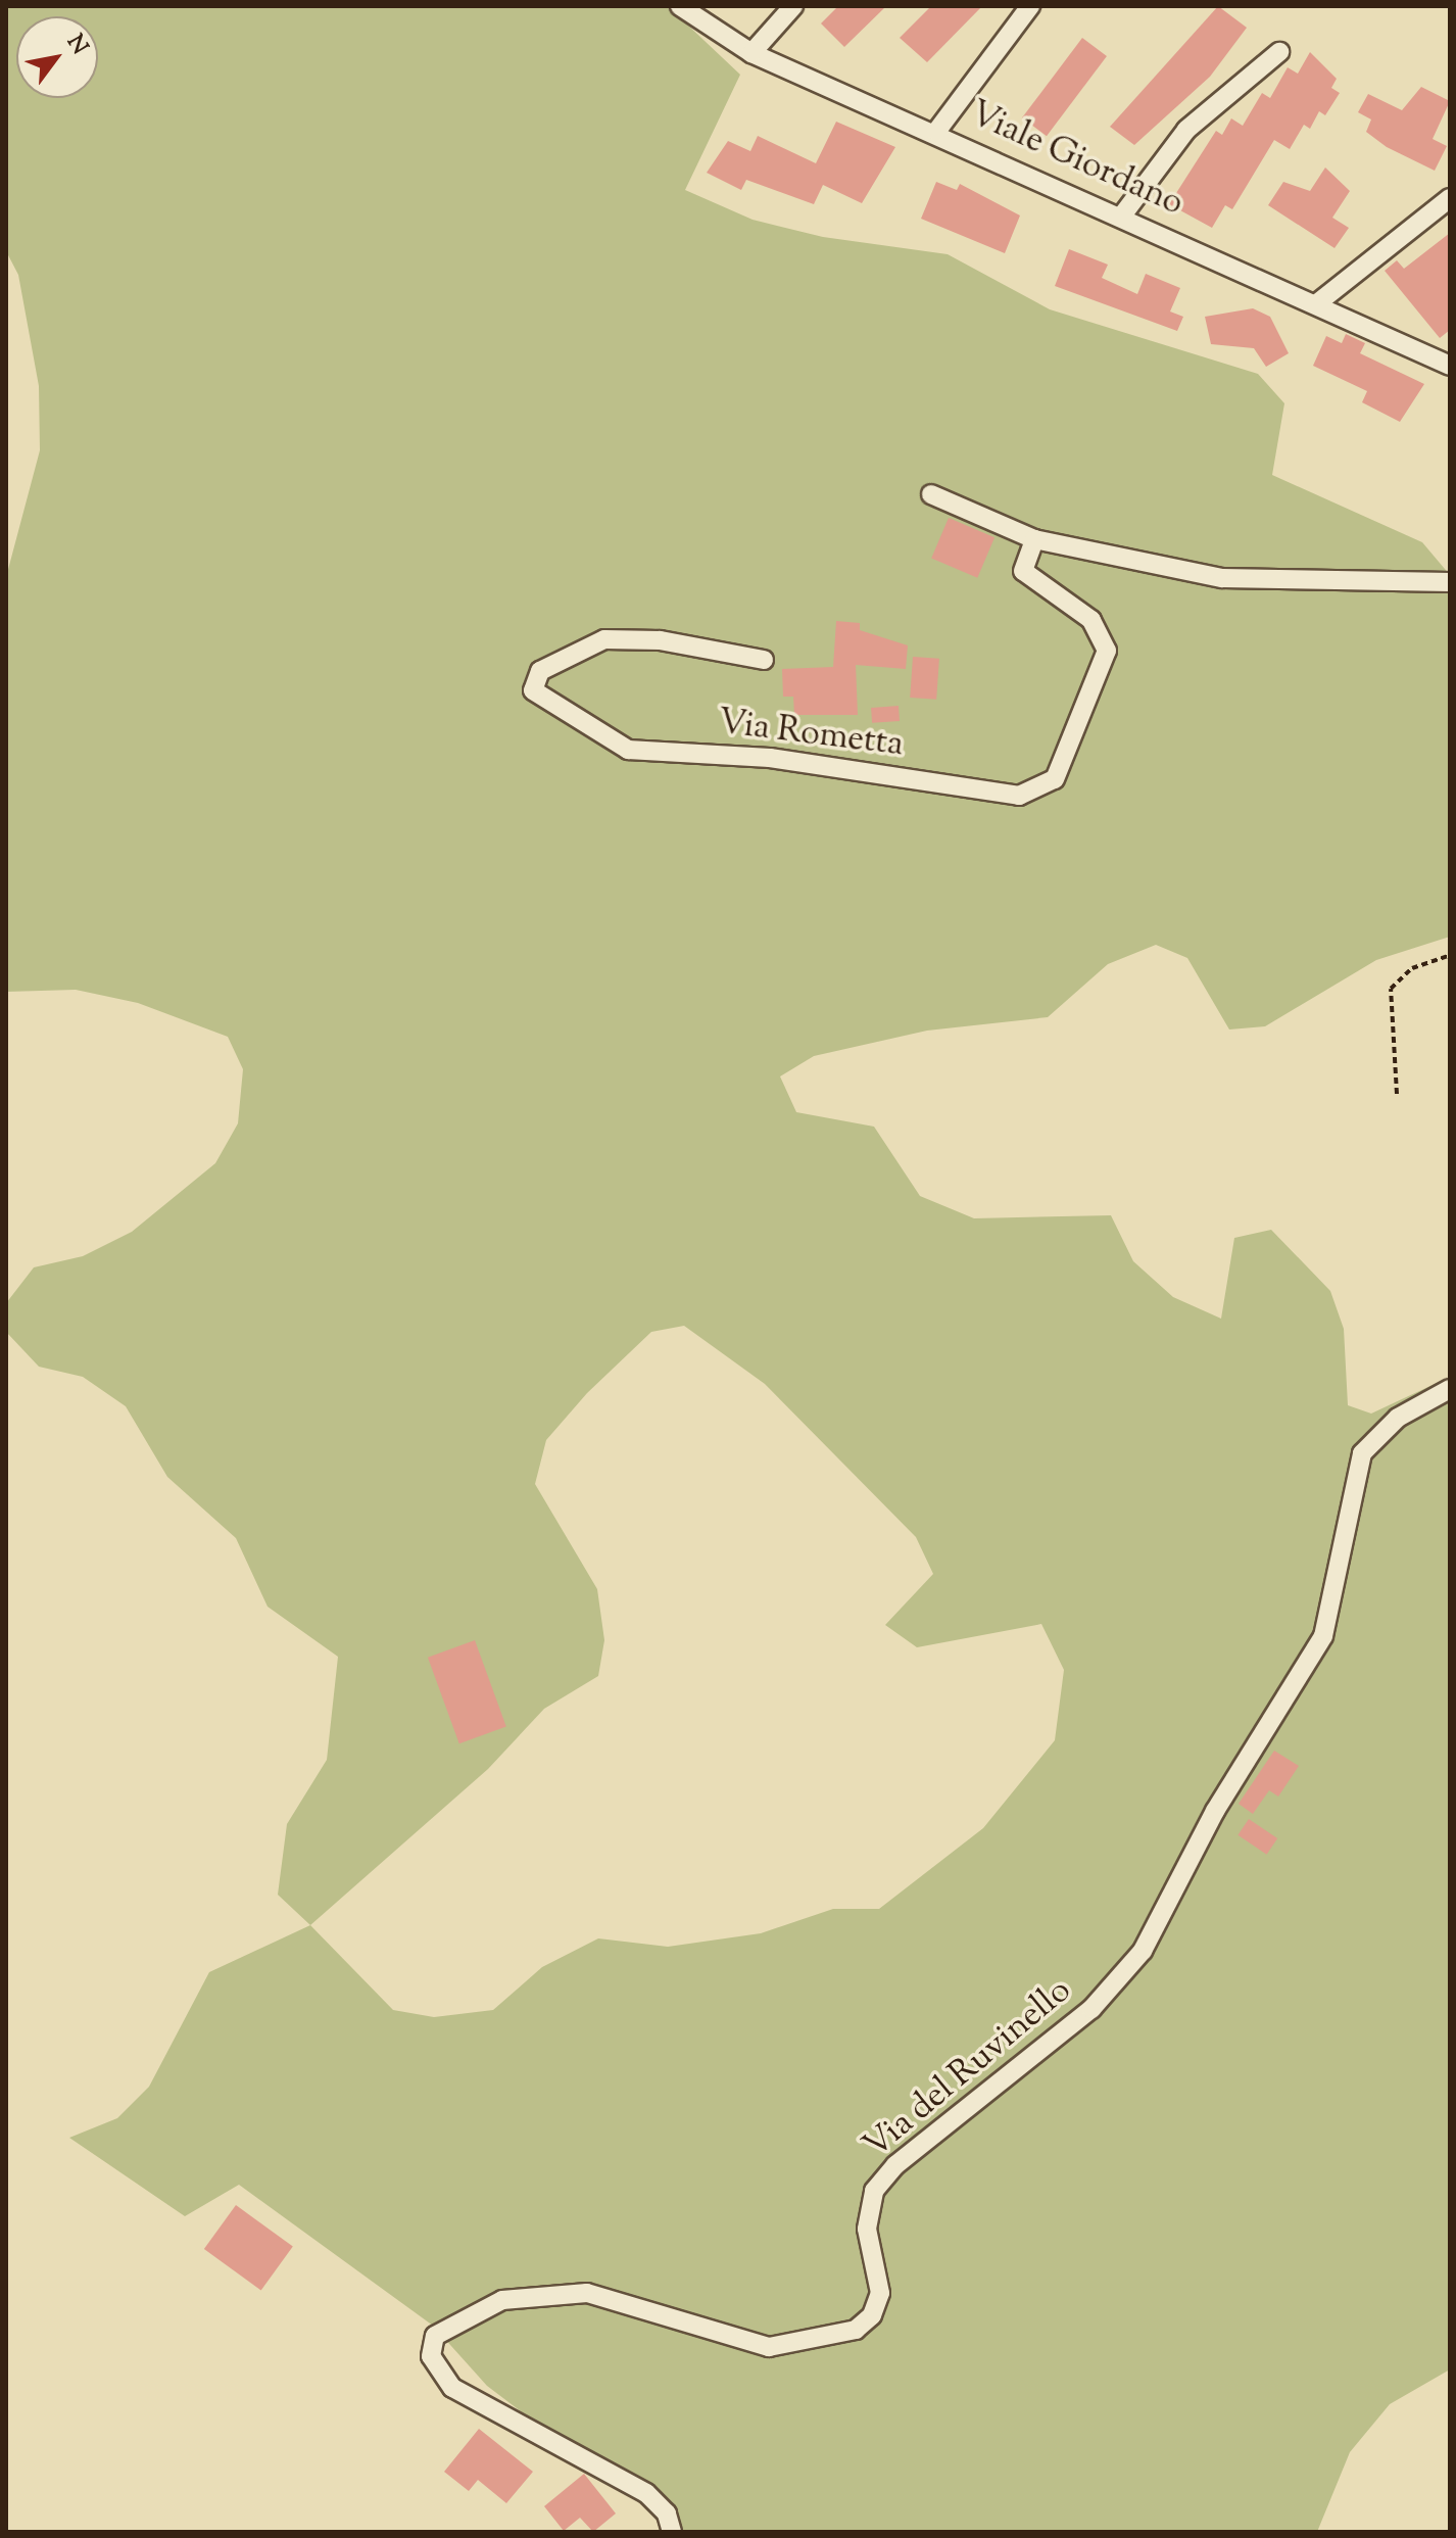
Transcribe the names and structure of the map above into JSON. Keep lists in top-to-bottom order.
{
  "streets": {
    "street": ["Viale Giordano", "Via Rometta", "Via del Ruvinello"]
  },
  "north": "top right"
}
